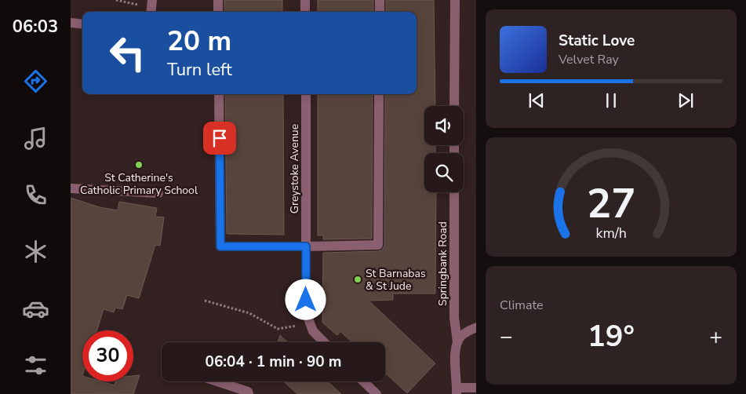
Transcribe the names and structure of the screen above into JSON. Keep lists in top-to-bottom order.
{
  "streets": {
    "street": ["Greystoke Avenue", "Springbank Road"]
  },
  "places": ["St Catherine's Catholic Primary School", "St Barnabas & St Jude"],
  "page": {
    "tabs": "06:03",
    "turn": ["20 m", "Turn left"],
    "song": ["Static Love", "Velvet Ray"],
    "tile": "Climate",
    "heat": ["−", "19°", "+"],
    "limit": "30",
    "trip": "06:04 · 1 min · 90 m",
    "gauge": ["27", "km/h"]
  }
}
